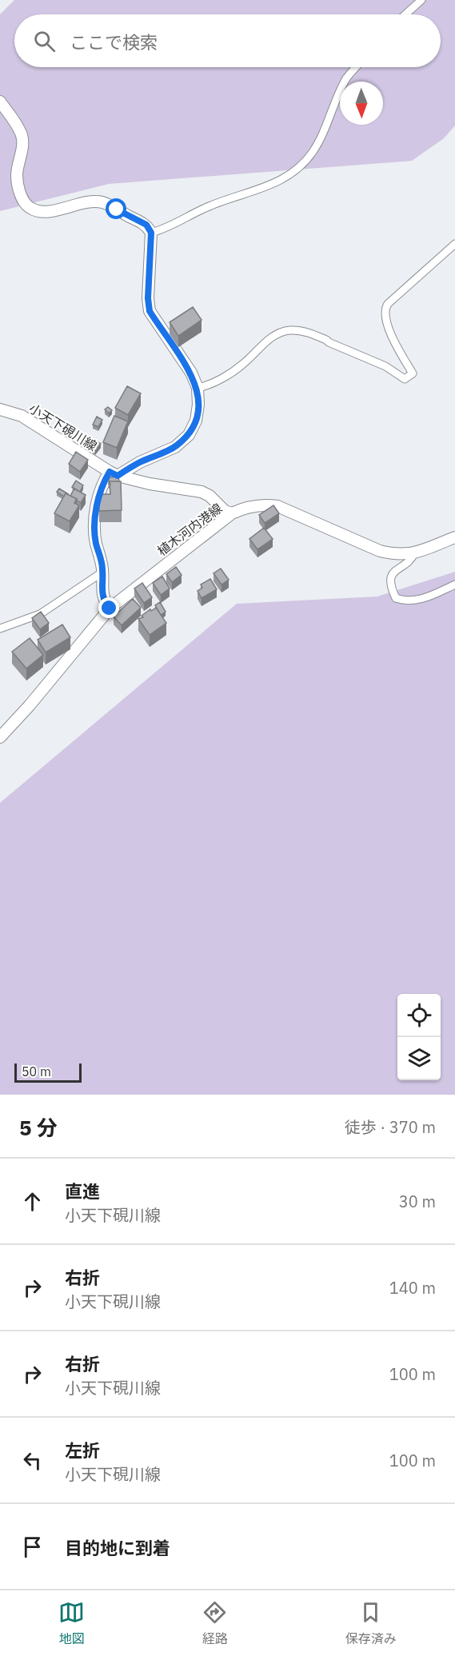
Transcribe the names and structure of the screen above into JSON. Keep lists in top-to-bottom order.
{
  "streets": {
    "main road": ["小天下硯川線", "植木河内港線"]
  },
  "crossings": [
    ["小天下硯川線", "植木河内港線"]
  ],
  "scale_bar": "50 m",
  "north": "bottom",
  "page": {
    "search": "ここで検索",
    "scale": "50 m",
    "heading": ["5 分", "徒歩 · 370 m"],
    "list": [
      ["直進", "小天下硯川線", "30 m"],
      ["右折", "小天下硯川線", "140 m"],
      ["右折", "小天下硯川線", "100 m"],
      ["左折", "小天下硯川線", "100 m"],
      "目的地に到着"
    ],
    "nav": ["地図", "経路", "保存済み"]
  }
}
